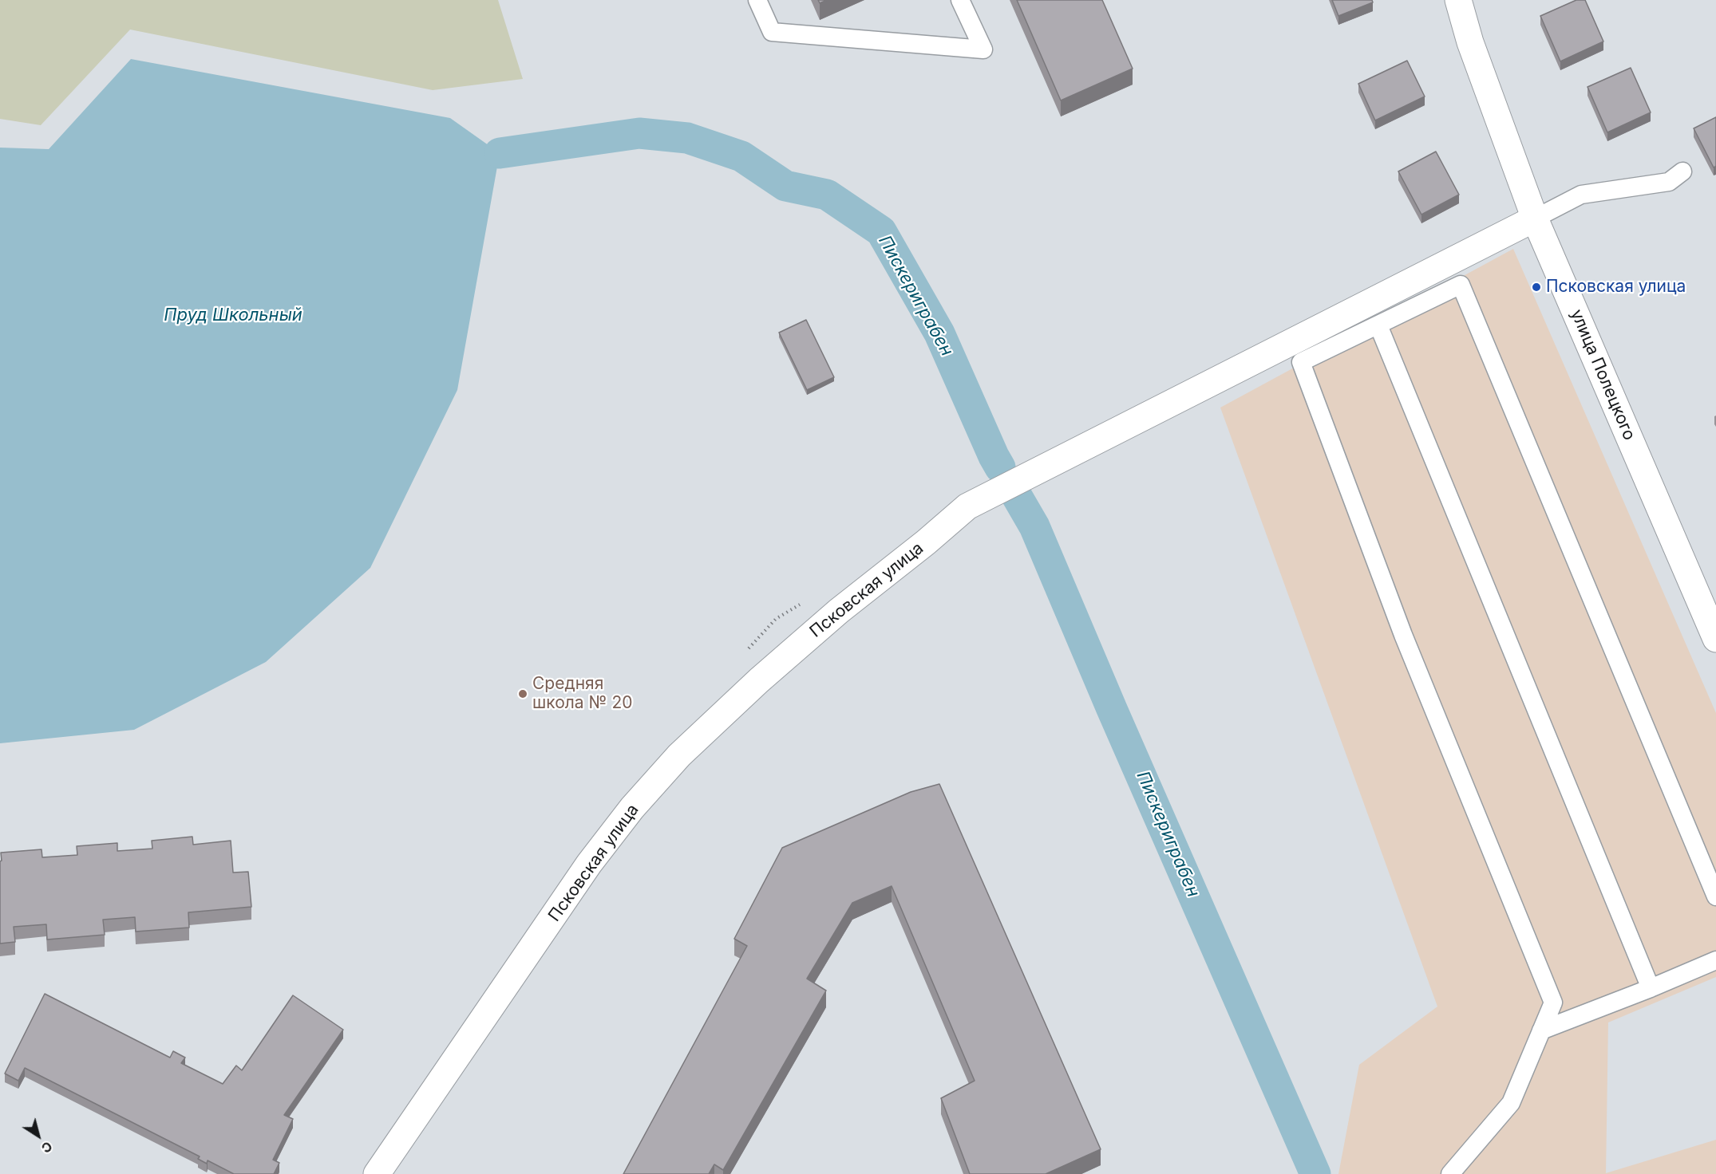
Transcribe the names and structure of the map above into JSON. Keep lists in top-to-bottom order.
{
  "streets": {
    "street": ["улица Полецкого", "Псковская улица"]
  },
  "crossings": [
    ["улица Полецкого", "Псковская улица"]
  ],
  "water": ["Пискериграбен", "Пруд Школьный"],
  "places": ["Псковская улица", "Средняя школа № 20"],
  "north": "bottom right"
}
